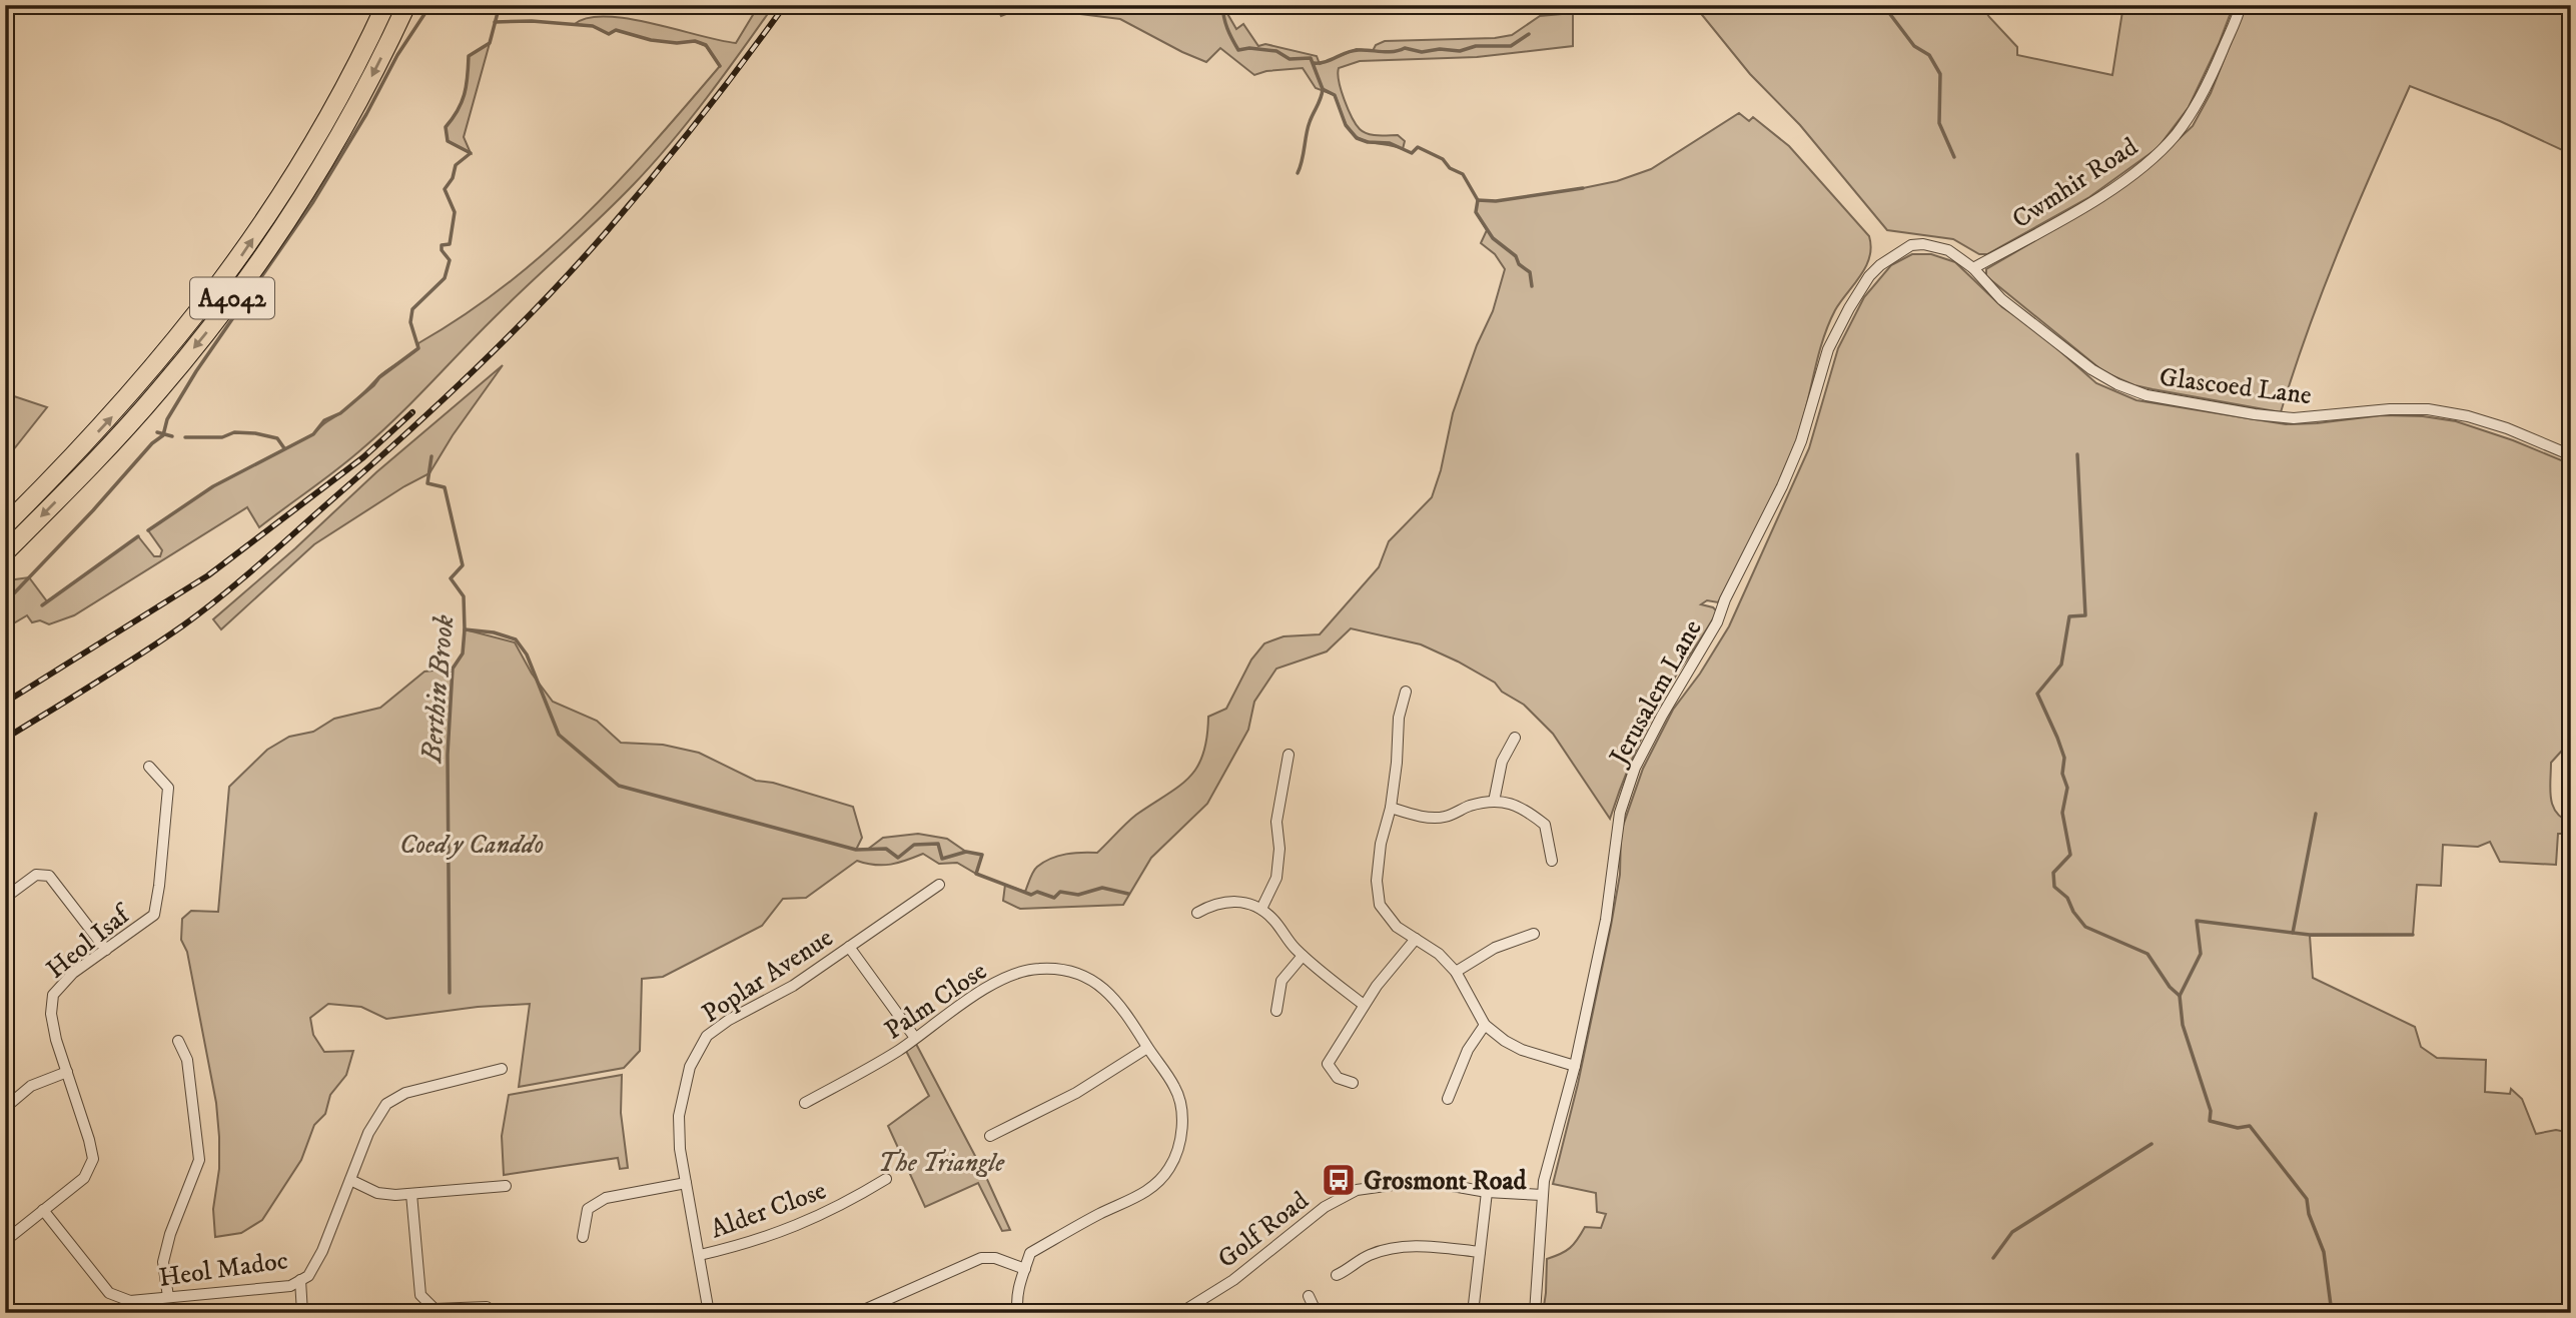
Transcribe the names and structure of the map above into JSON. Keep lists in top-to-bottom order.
{
  "streets": {
    "highway": ["A4042"],
    "street": [
      "Cwmhir Road",
      "Glascoed Lane",
      "Jerusalem Lane",
      "Heol Isaf",
      "Poplar Avenue",
      "Palm Close",
      "Alder Close",
      "Golf Road",
      "Heol Madoc"
    ]
  },
  "crossings": [
    ["Cwmhir Road", "Glascoed Lane"],
    ["Cwmhir Road", "Jerusalem Lane"],
    ["Glascoed Lane", "Jerusalem Lane"],
    ["Jerusalem Lane", "Golf Road"],
    ["Heol Isaf", "Heol Madoc"],
    ["Poplar Avenue", "Alder Close"]
  ],
  "water": ["Berthin Brook"],
  "parks": ["Coed y Canddo", "The Triangle"],
  "places": {
    "bus stop": ["Grosmont Road"]
  }
}
